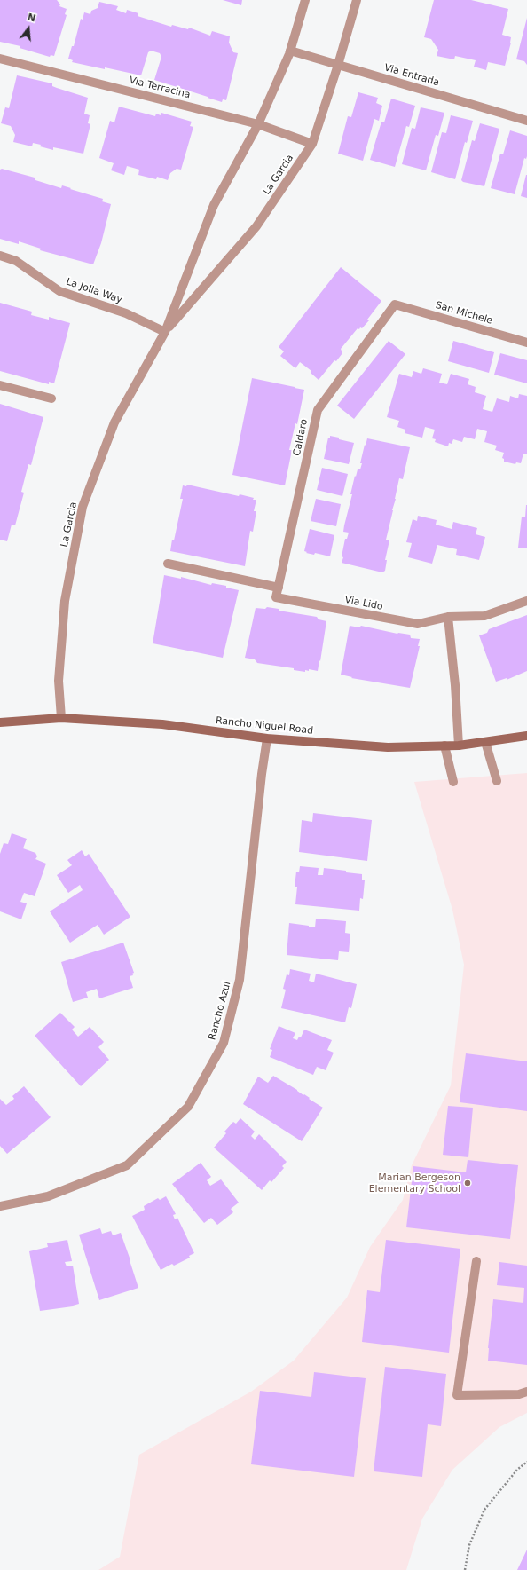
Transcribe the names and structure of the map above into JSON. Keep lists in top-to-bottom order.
{
  "streets": {
    "street": [
      "Via Entrada",
      "Via Terracina",
      "La Garcia",
      "La Jolla Way",
      "San Michele",
      "Caldaro",
      "Via Lido",
      "Rancho Niguel Road",
      "Rancho Azul"
    ]
  },
  "crossings": [
    ["Via Entrada", "La Garcia"],
    ["Via Terracina", "La Garcia"],
    ["La Garcia", "La Jolla Way"],
    ["La Garcia", "Rancho Niguel Road"],
    ["San Michele", "Caldaro"],
    ["Caldaro", "Via Lido"],
    ["Rancho Niguel Road", "Rancho Azul"]
  ],
  "places": ["Marian Bergeson Elementary School"],
  "north": "top"
}
